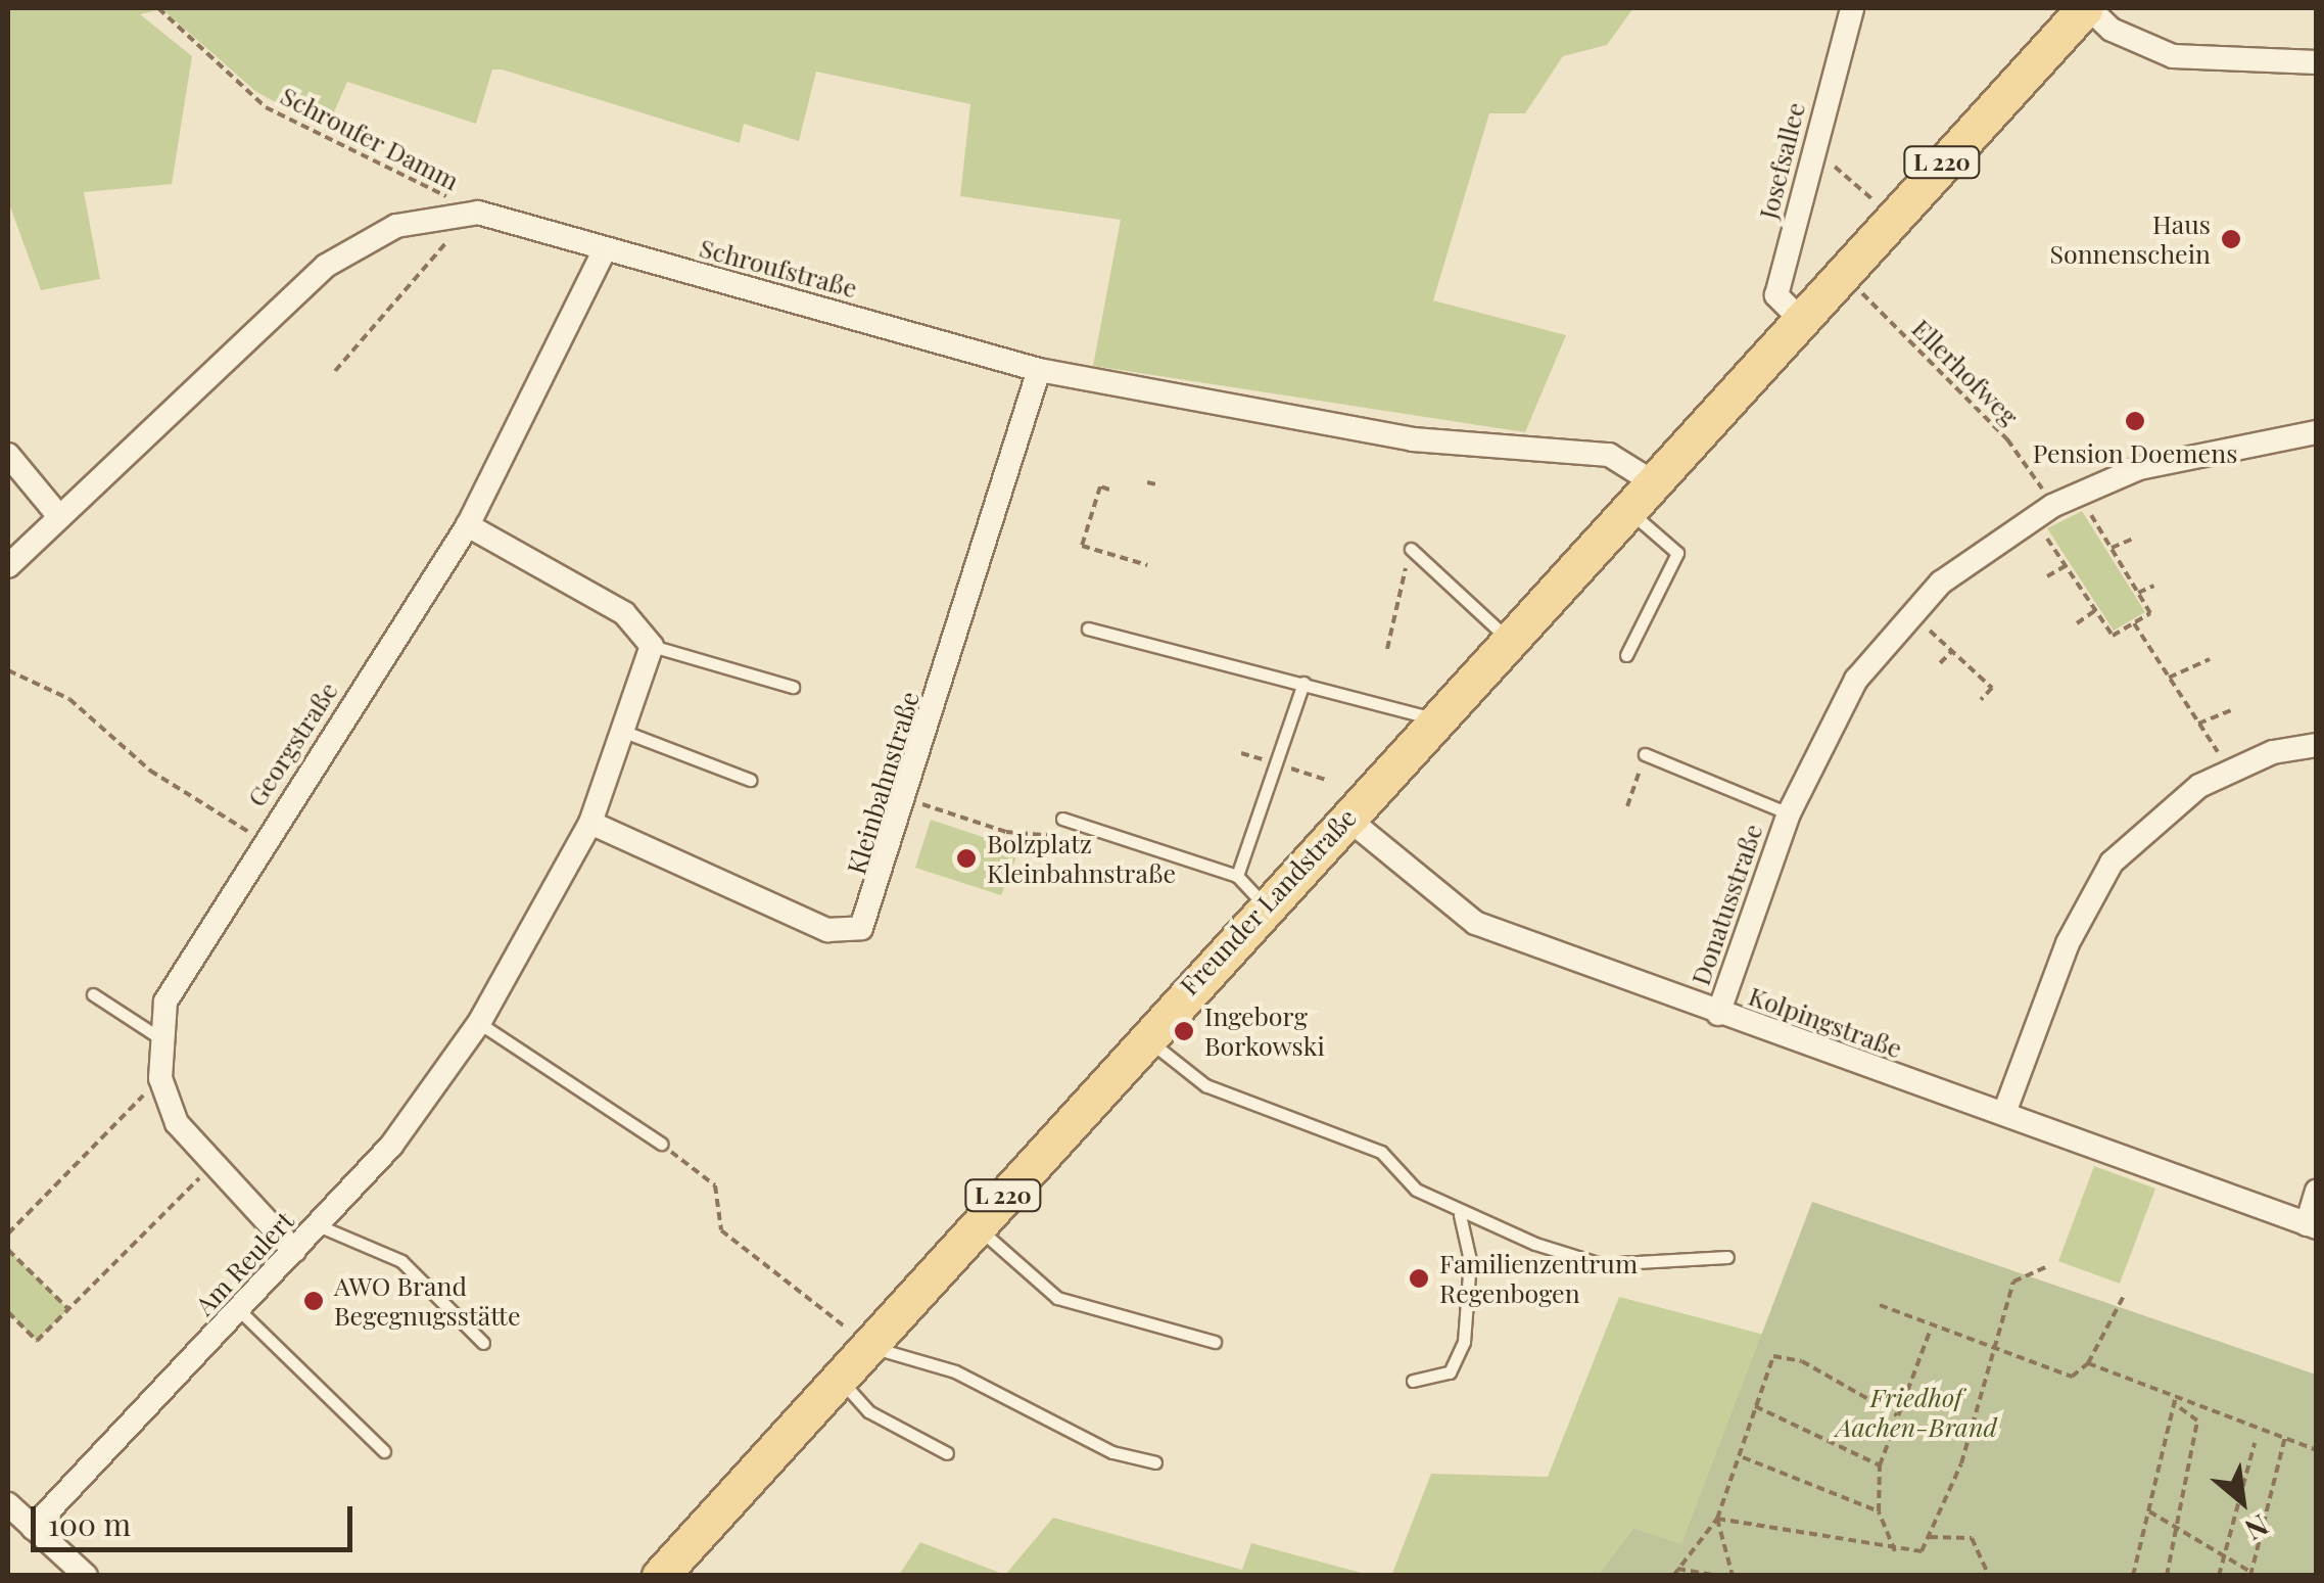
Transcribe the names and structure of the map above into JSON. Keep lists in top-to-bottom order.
{
  "streets": {
    "main road": ["L 220", "Freunder Landstraße"],
    "street": [
      "Josefsallee",
      "Schroufstraße",
      "Georgstraße",
      "Kleinbahnstraße",
      "Donatusstraße",
      "Kolpingstraße",
      "Am Reulert"
    ],
    "path": ["Schroufer Damm", "Ellerhofweg"]
  },
  "crossings": [
    ["Schroufer Damm", "Schroufstraße"],
    ["Josefsallee", "Freunder Landstraße"],
    ["Schroufstraße", "Georgstraße"],
    ["Schroufstraße", "Kleinbahnstraße"],
    ["Schroufstraße", "Freunder Landstraße"],
    ["Ellerhofweg", "Freunder Landstraße"],
    ["Ellerhofweg", "Donatusstraße"],
    ["Georgstraße", "Am Reulert"],
    ["Kleinbahnstraße", "Am Reulert"],
    ["Freunder Landstraße", "Kolpingstraße"],
    ["Donatusstraße", "Kolpingstraße"]
  ],
  "parks": ["Friedhof Aachen-Brand"],
  "places": [
    "Haus Sonnenschein",
    "Pension Doemens",
    "Bolzplatz Kleinbahnstraße",
    "Ingeborg Borkowski",
    "Familienzentrum Regenbogen",
    "AWO Brand Begegnugsstätte"
  ],
  "scale_bar": "100 m",
  "north": "bottom right"
}
